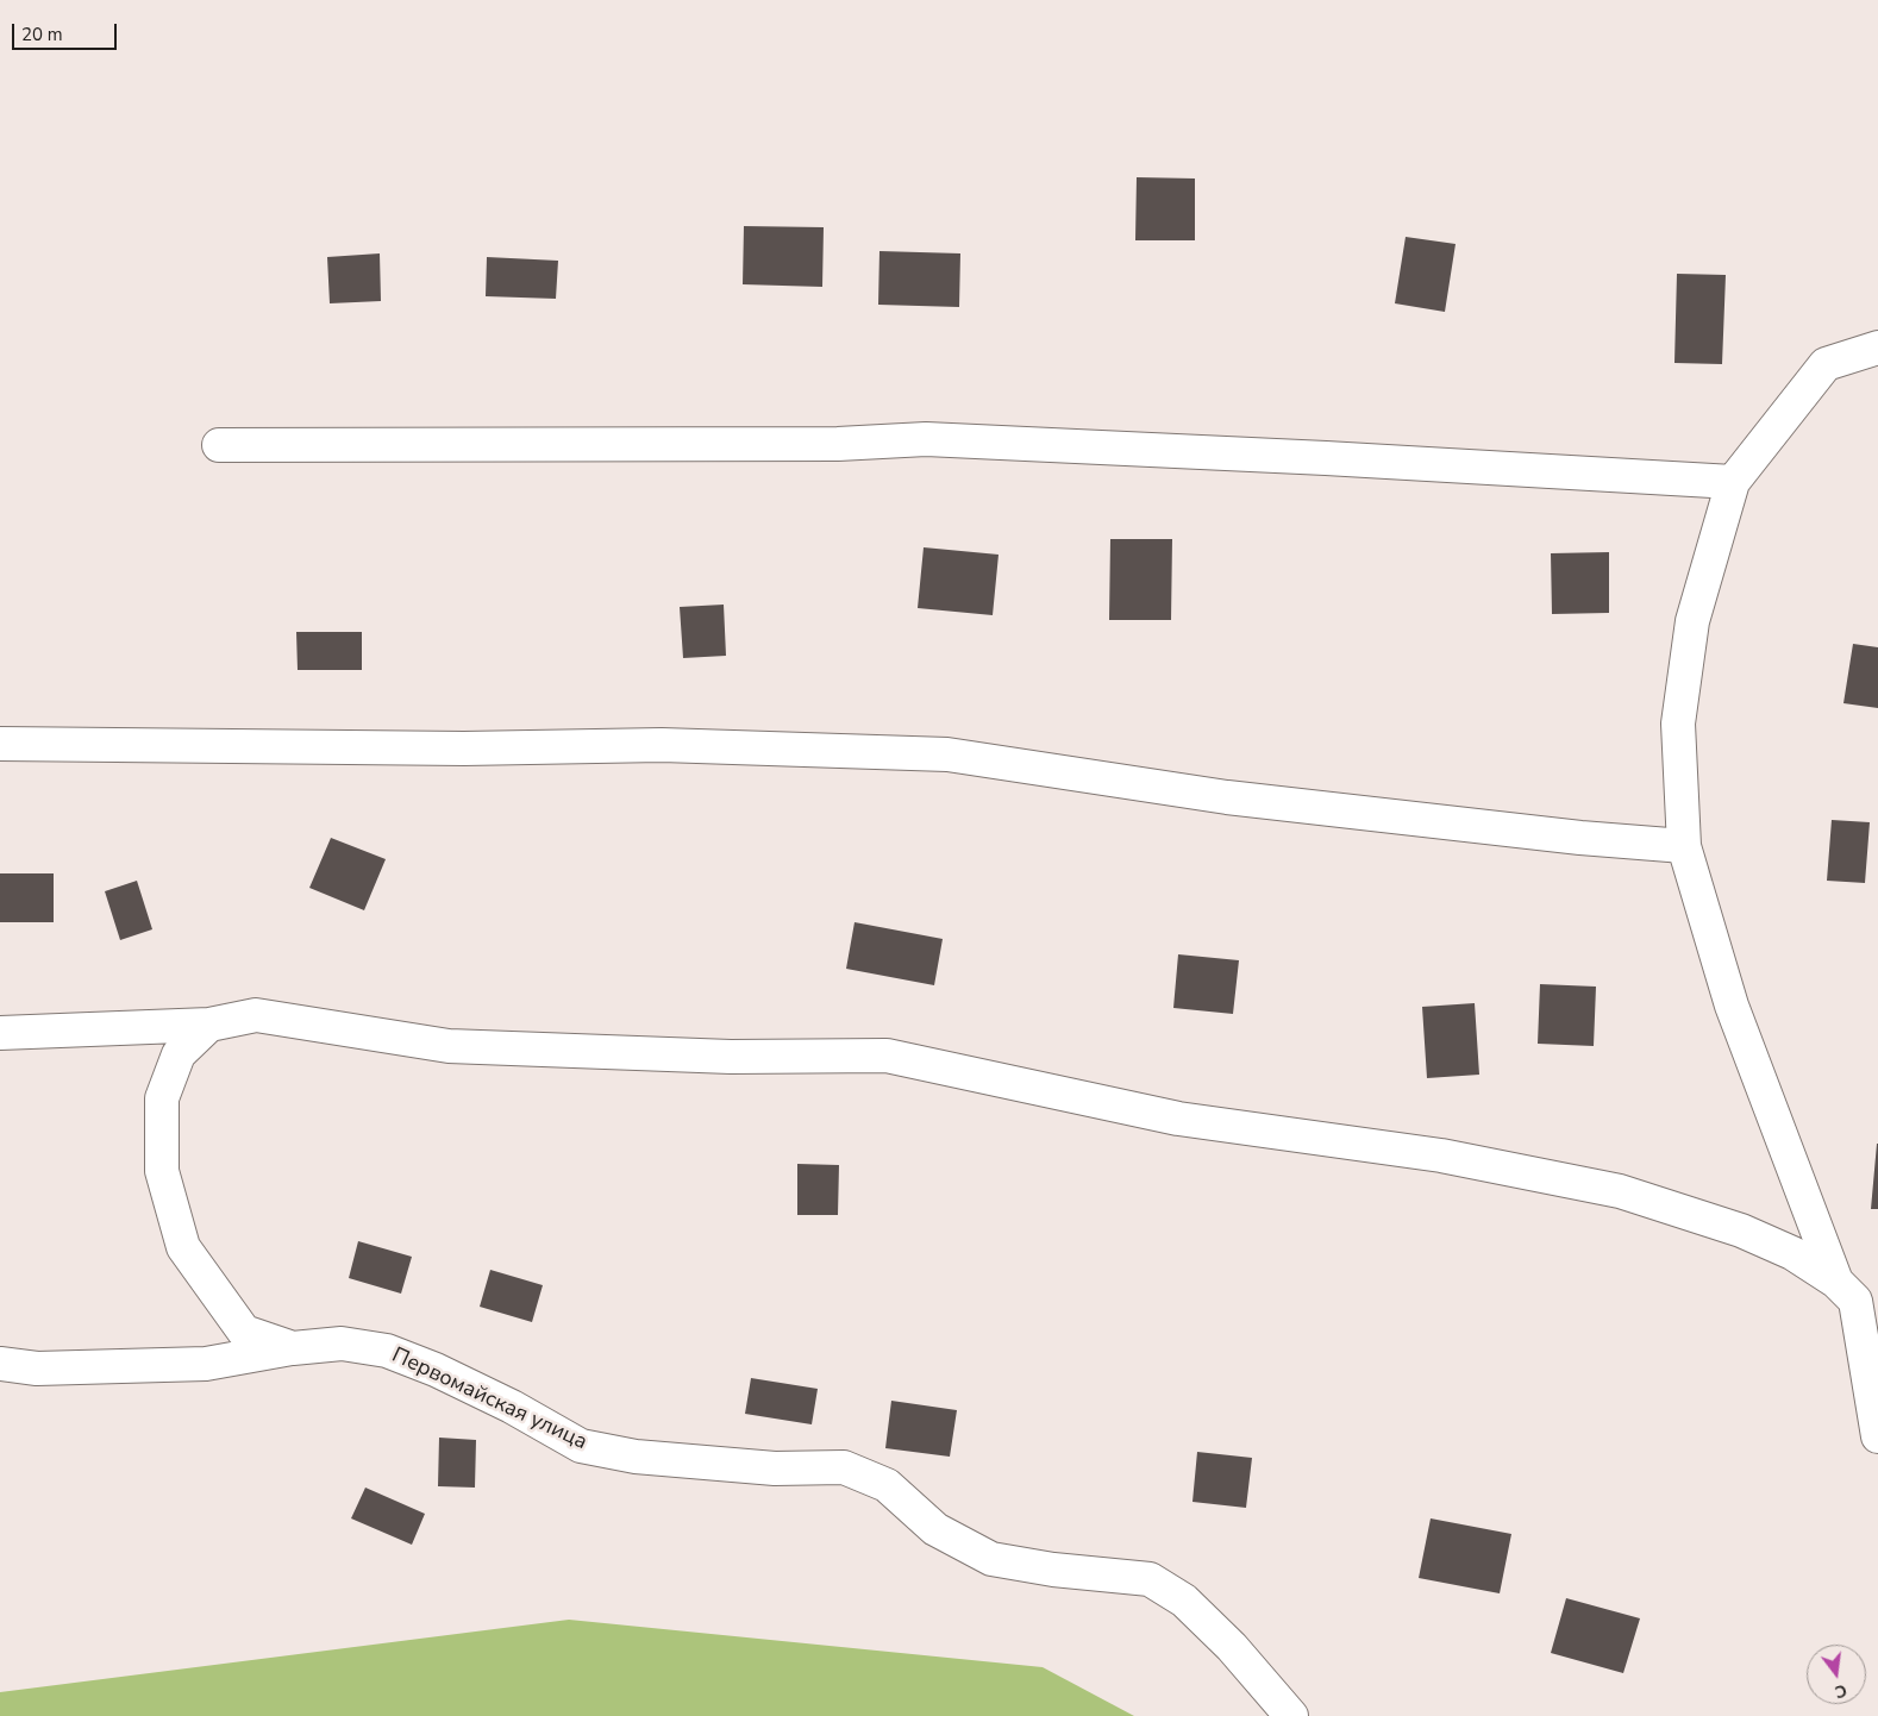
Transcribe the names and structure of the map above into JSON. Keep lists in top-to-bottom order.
{
  "streets": {
    "street": ["Первомайская улица"]
  },
  "scale_bar": "20 m",
  "north": "bottom"
}
